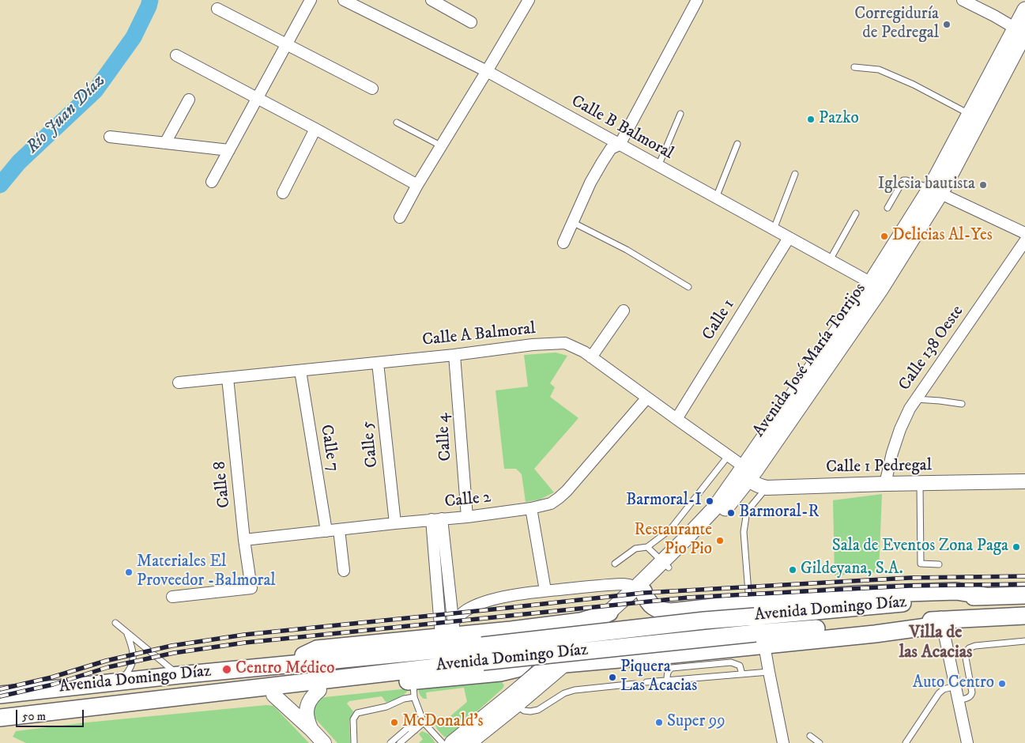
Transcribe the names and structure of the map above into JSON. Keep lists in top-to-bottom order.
{
  "streets": {
    "main road": ["Avenida José María Torrijos", "Avenida Domingo Díaz"],
    "street": [
      "Calle B Balmoral",
      "Calle 1",
      "Calle A Balmoral",
      "Calle 138 Oeste",
      "Calle 4",
      "Calle 5",
      "Calle 7",
      "Calle 1 Pedregal",
      "Calle 8",
      "Calle 2"
    ]
  },
  "crossings": [
    ["Calle B Balmoral", "Calle 1"],
    ["Calle B Balmoral", "Avenida José María Torrijos"],
    ["Calle 1", "Calle A Balmoral"],
    ["Calle A Balmoral", "Avenida José María Torrijos"],
    ["Calle A Balmoral", "Calle 4"],
    ["Calle A Balmoral", "Calle 5"],
    ["Calle A Balmoral", "Calle 7"],
    ["Calle A Balmoral", "Calle 1 Pedregal"],
    ["Calle A Balmoral", "Calle 8"],
    ["Calle A Balmoral", "Calle 2"],
    ["Calle 138 Oeste", "Calle 1 Pedregal"],
    ["Avenida José María Torrijos", "Calle 1 Pedregal"],
    ["Calle 4", "Calle 2"],
    ["Calle 5", "Calle 2"],
    ["Calle 7", "Calle 2"],
    ["Calle 8", "Calle 2"]
  ],
  "districts": ["Villa de las Acacias"],
  "water": ["Río Juan Díaz"],
  "places": [
    "Corregiduría de Pedregal",
    "Pazko",
    "Iglesia bautista",
    "Delicias Al-Yes",
    "Barmoral-I",
    "Barmoral-R",
    "Restaurante Pio Pio",
    "Sala de Eventos Zona Paga",
    "Gildeyana, S.A.",
    "Materiales El Proveedor -Balmoral",
    "Centro Médico",
    "Piquera Las Acacias",
    "Auto Centro",
    "McDonald's",
    "Super 99"
  ],
  "scale_bar": "50 m"
}
